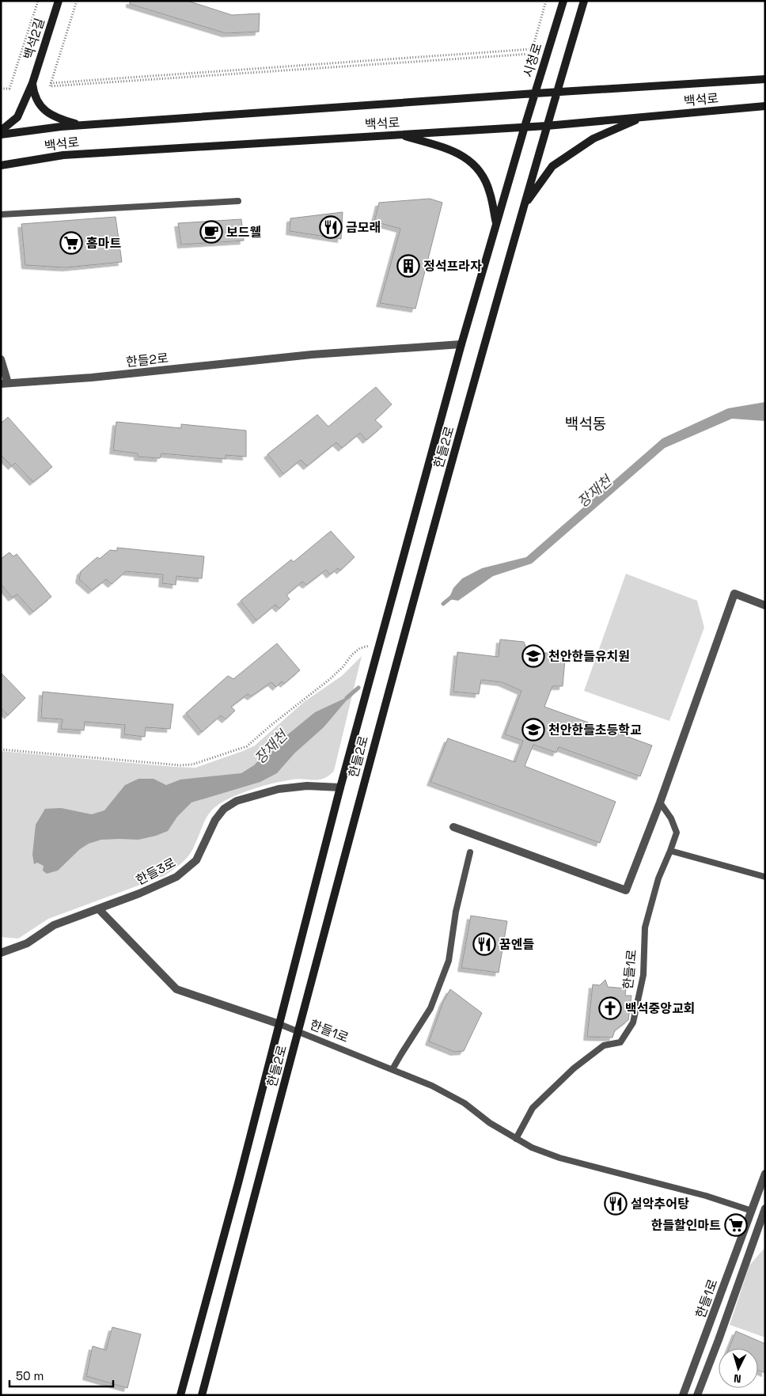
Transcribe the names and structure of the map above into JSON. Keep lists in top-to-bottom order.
{
  "streets": {
    "street": [
      "백석2길",
      "시청로",
      "백석로",
      "한들2로",
      "한들3로",
      "한들1로"
    ]
  },
  "crossings": [
    ["시청로", "백석로"],
    ["시청로", "한들2로"],
    ["백석로", "한들2로"],
    ["한들2로", "한들3로"],
    ["한들2로", "한들1로"]
  ],
  "districts": ["백석동"],
  "water": ["장재천"],
  "places": {
    "restaurant": ["금모래", "꿈엔들", "설악추어탕"],
    "cafe": ["보드웰"],
    "supermarket": ["홈마트", "한들할인마트"],
    "building": ["정석프라자"],
    "school or university": ["천안한들유치원", "천안한들초등학교"],
    "church": ["백석중앙교회"]
  },
  "scale_bar": "50 m",
  "north": "bottom"
}
